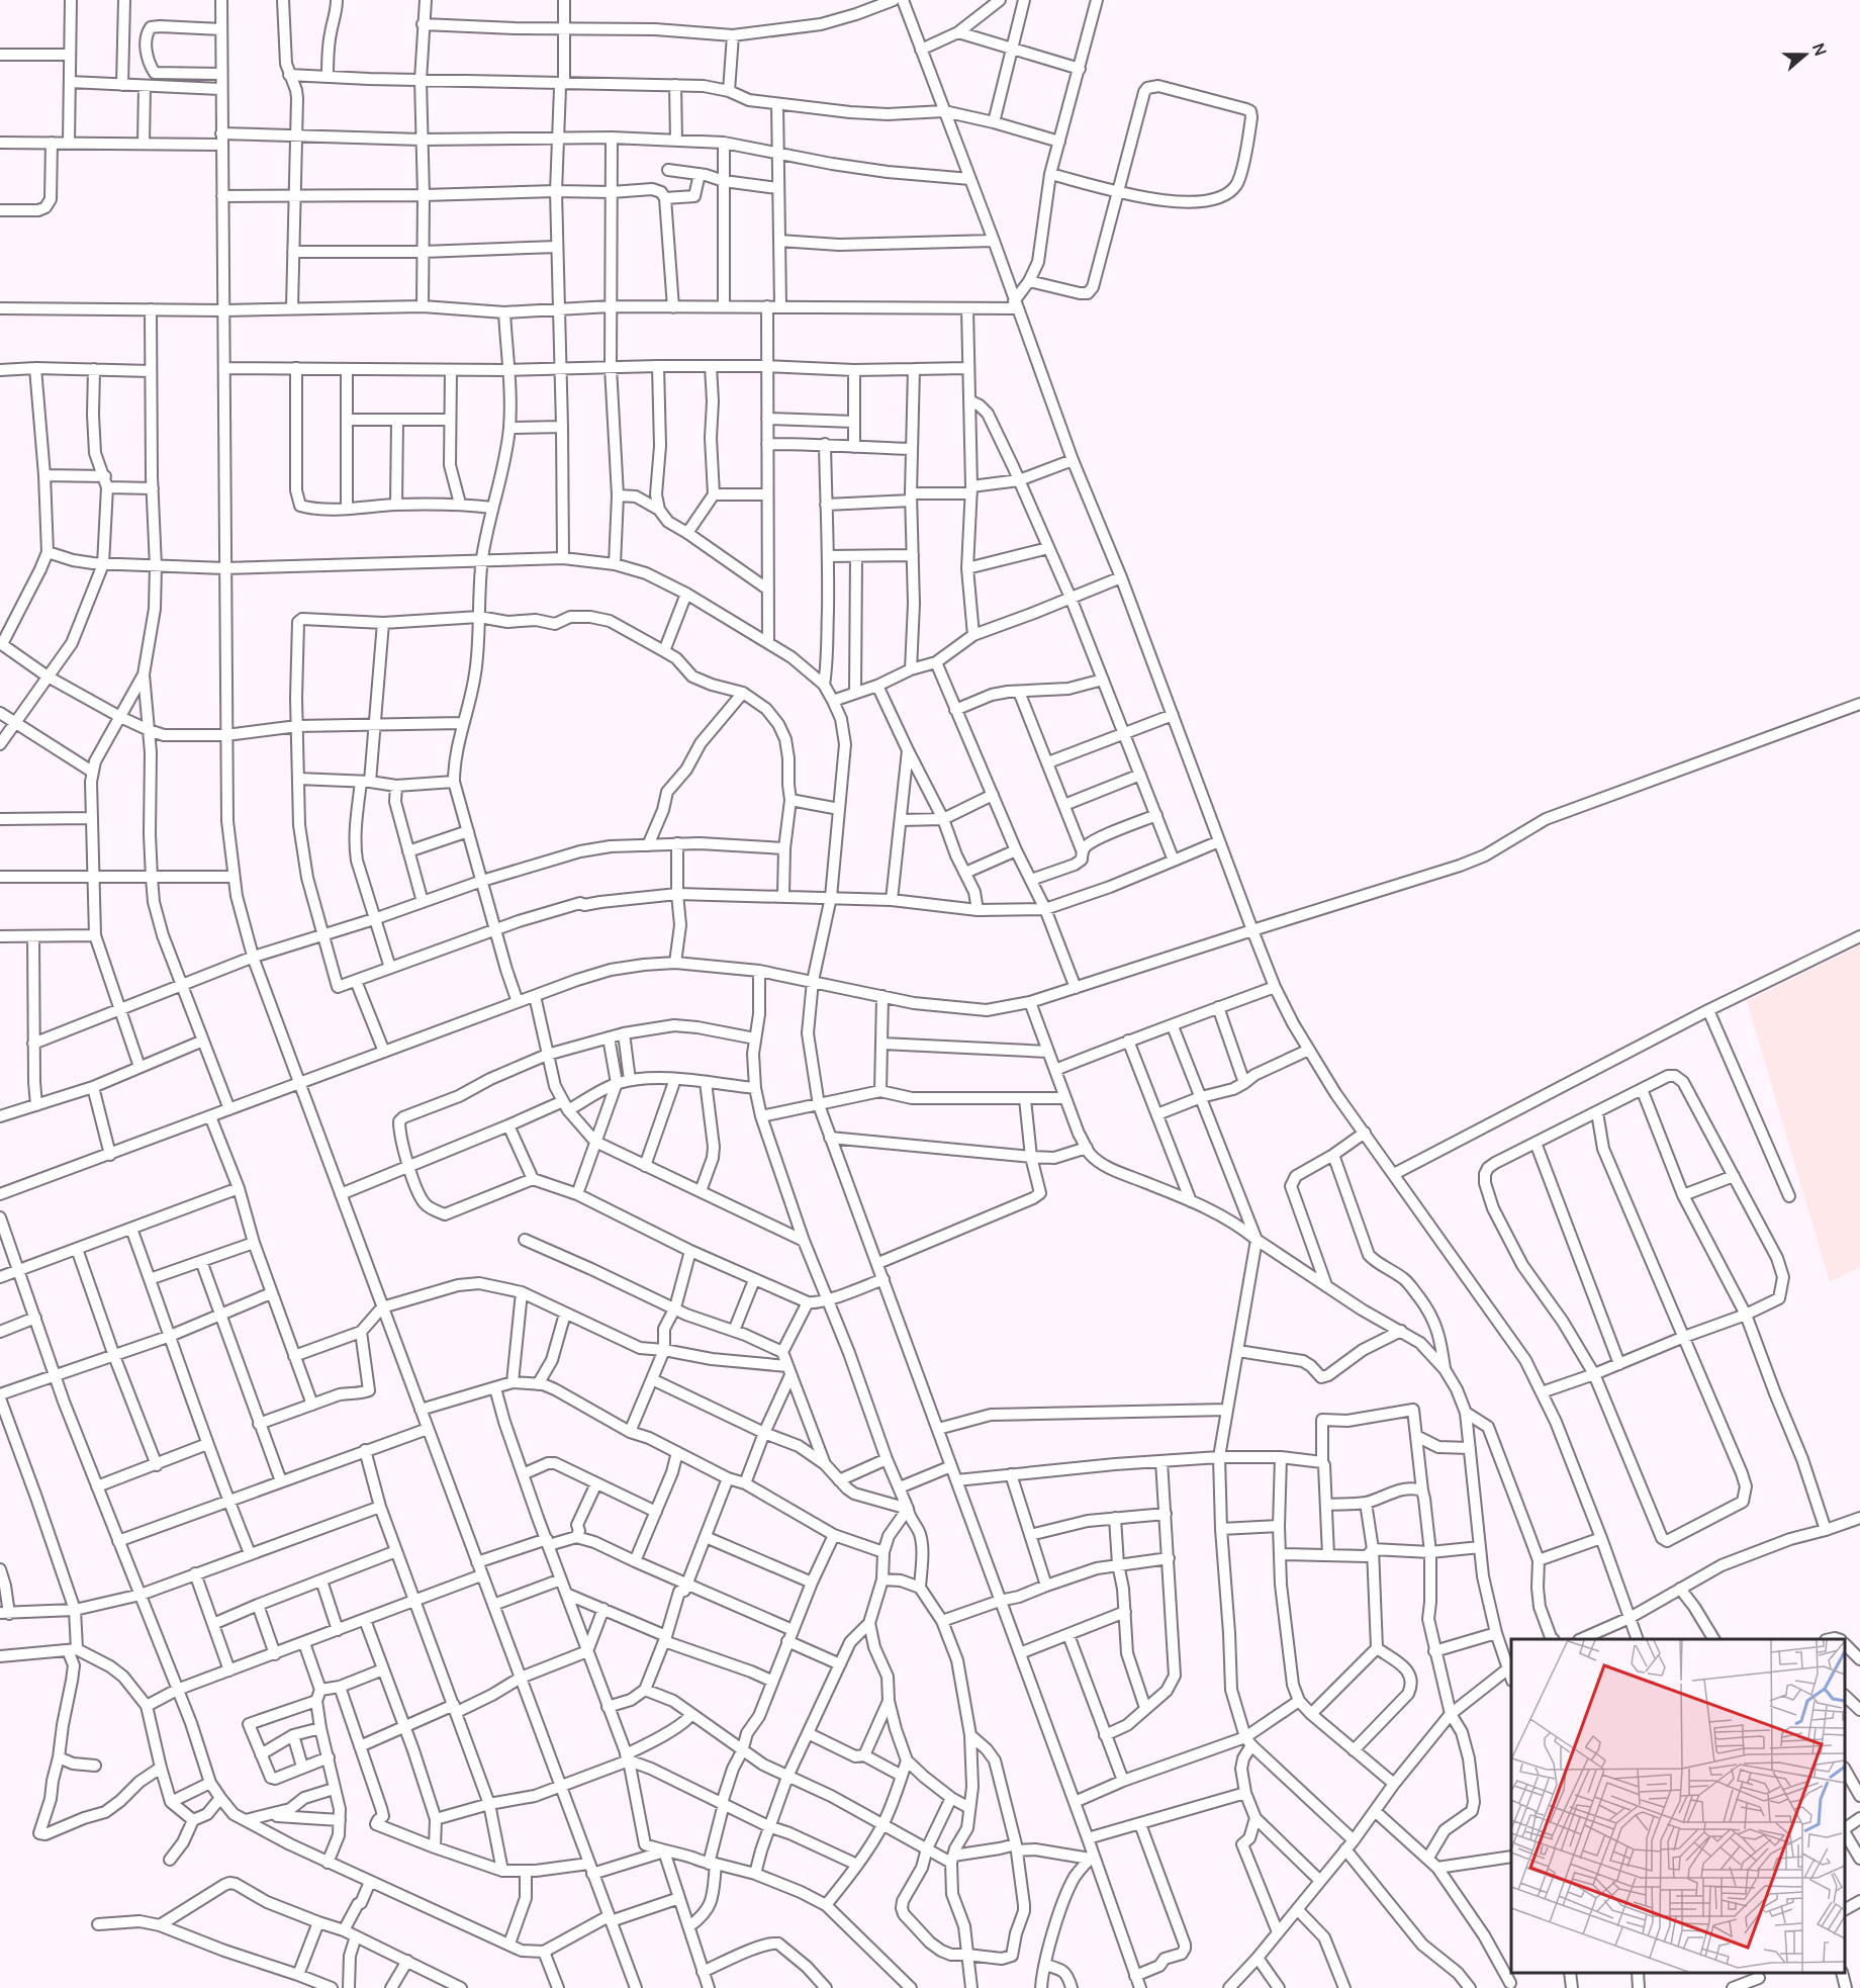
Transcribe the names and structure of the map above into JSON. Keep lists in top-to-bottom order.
{
  "north": "right"
}
